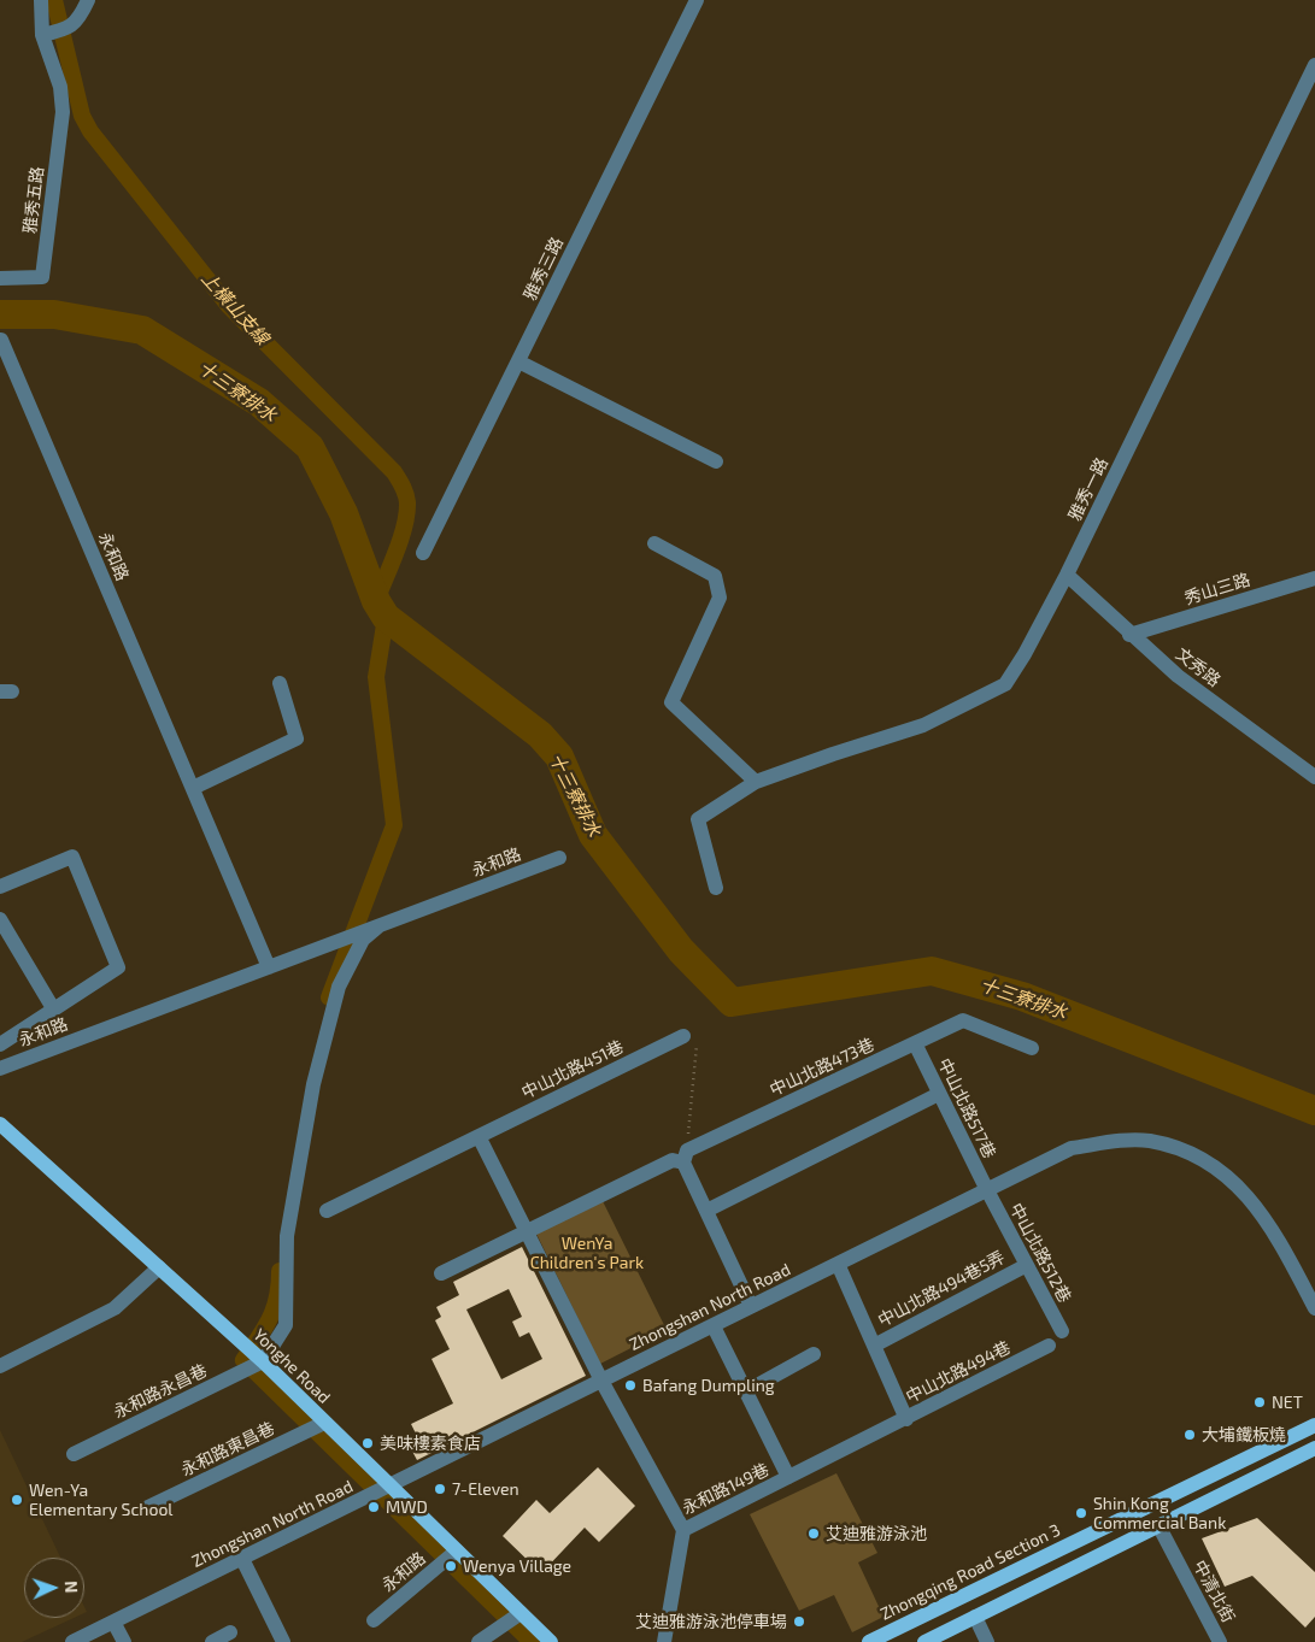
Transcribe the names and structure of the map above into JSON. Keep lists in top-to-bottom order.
{
  "streets": {
    "main road": ["Yonghe Road", "Zhongqing Road Section 3"],
    "street": [
      "雅秀五路",
      "雅秀三路",
      "雅秀一路",
      "永和路",
      "秀山三路",
      "文秀路",
      "中山北路473巷",
      "中山北路451巷",
      "中山北路517巷",
      "中山北路512巷",
      "中山北路494巷5弄",
      "Zhongshan North Road",
      "中山北路494巷",
      "永和路永昌巷",
      "永和路東昌巷",
      "永和路149巷",
      "中清北街"
    ]
  },
  "crossings": [
    ["雅秀一路", "文秀路"],
    ["永和路", "Yonghe Road"],
    ["永和路", "永和路永昌巷"],
    ["秀山三路", "文秀路"],
    ["中山北路473巷", "中山北路517巷"],
    ["中山北路517巷", "中山北路512巷"],
    ["中山北路517巷", "Zhongshan North Road"],
    ["中山北路512巷", "中山北路494巷5弄"],
    ["中山北路512巷", "Zhongshan North Road"],
    ["中山北路494巷5弄", "中山北路494巷"],
    ["Zhongshan North Road", "Yonghe Road"],
    ["Zhongshan North Road", "中山北路494巷"],
    ["Yonghe Road", "永和路永昌巷"],
    ["Yonghe Road", "永和路東昌巷"],
    ["中山北路494巷", "永和路149巷"]
  ],
  "water": ["上橫山支線", "十三寮排水"],
  "parks": ["WenYa Children's Park"],
  "places": [
    "Bafang Dumpling",
    "NET",
    "大埔鐵板燒",
    "美味樓素食店",
    "7-Eleven",
    "Wen-Ya Elementary School",
    "MWD",
    "Shin Kong Commercial Bank",
    "艾迪雅游泳池",
    "Wenya Village",
    "艾迪雅游泳池停車場"
  ],
  "north": "right"
}
